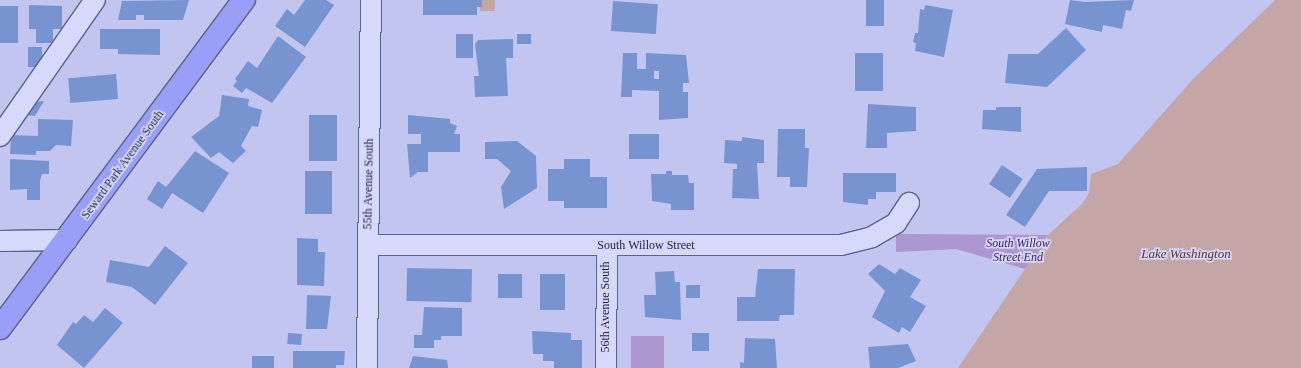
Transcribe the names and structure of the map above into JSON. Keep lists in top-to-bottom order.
{
  "streets": {
    "main road": ["Seward Park Avenue South"],
    "street": ["55th Avenue South", "South Willow Street", "56th Avenue South"]
  },
  "crossings": [
    ["55th Avenue South", "South Willow Street"],
    ["South Willow Street", "56th Avenue South"]
  ],
  "water": ["Lake Washington"],
  "parks": ["South Willow Street End"]
}
